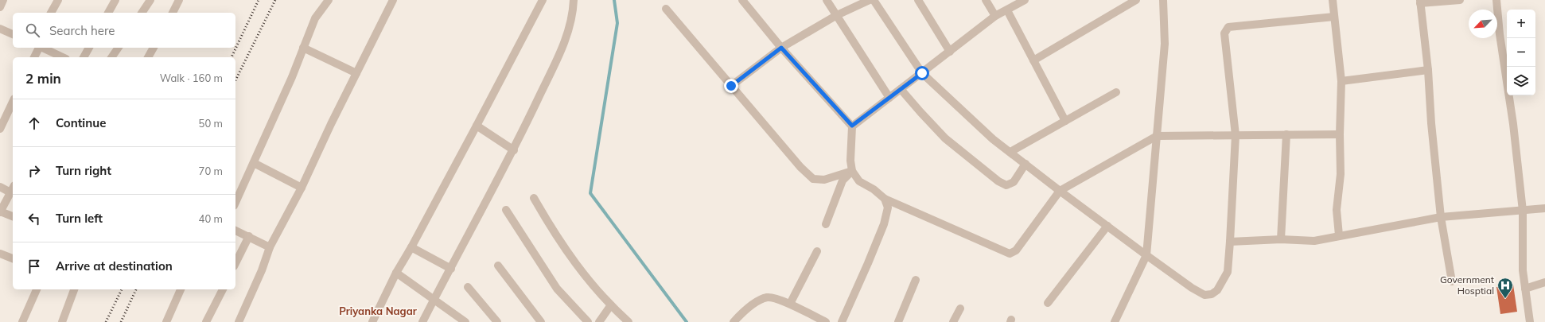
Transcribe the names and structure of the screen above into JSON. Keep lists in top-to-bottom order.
{
  "districts": ["Priyanka Nagar"],
  "places": {
    "hospital": ["Government Hosptial"]
  },
  "north": "bottom left",
  "page": {
    "map_buttons": ["+", "−"],
    "search": "Search here",
    "heading": ["2 min", "Walk · 160 m"],
    "list": [
      ["Continue", "50 m"],
      ["Turn right", "70 m"],
      ["Turn left", "40 m"],
      "Arrive at destination"
    ]
  }
}
